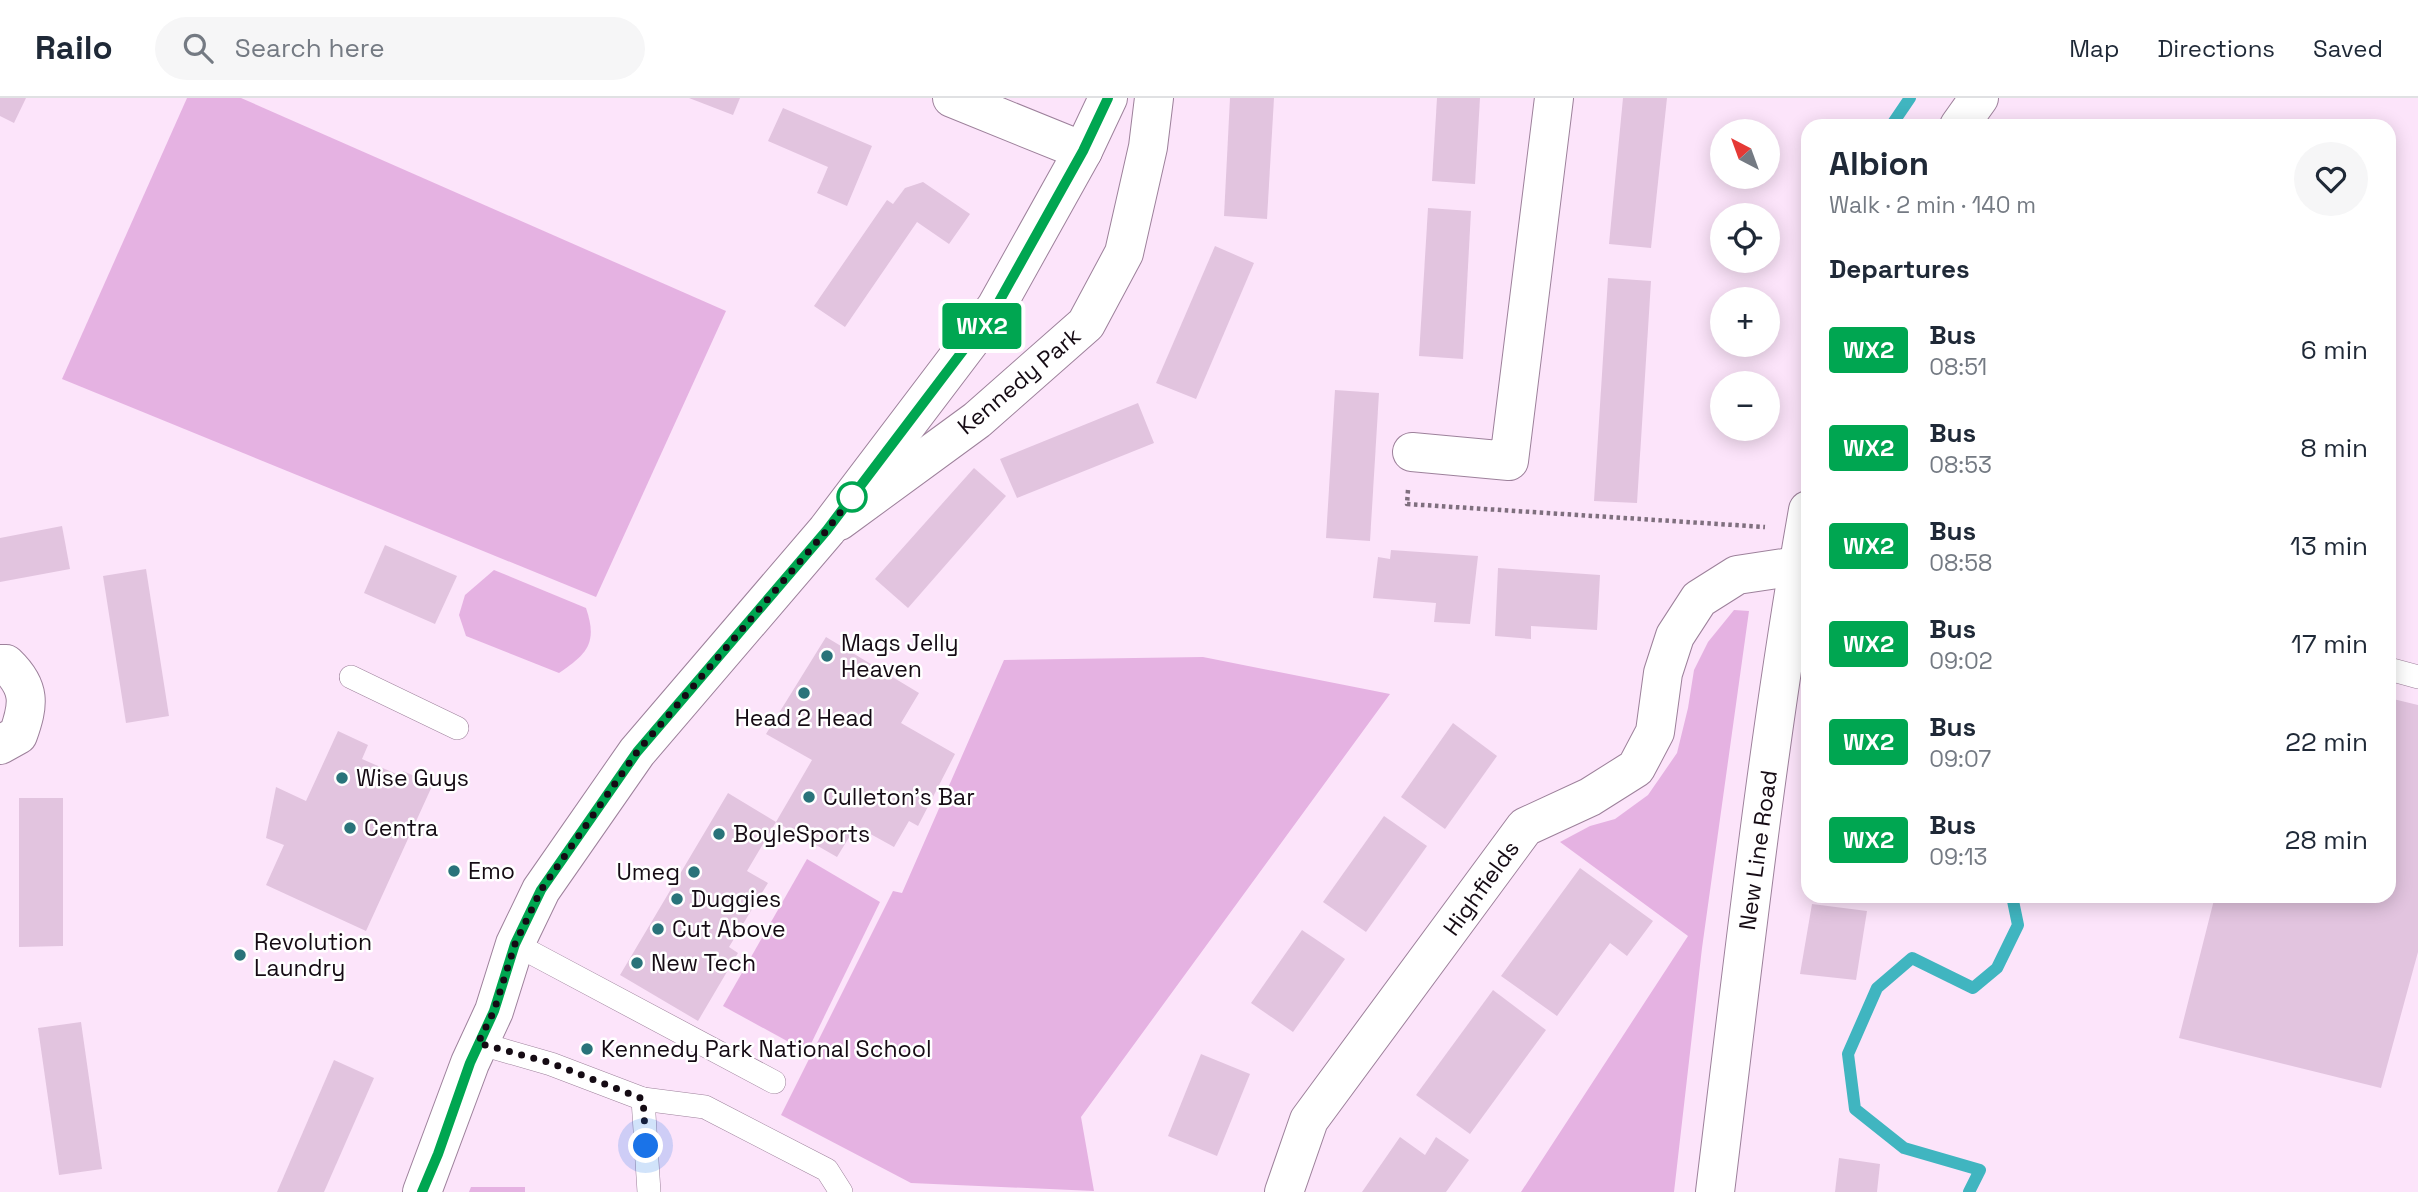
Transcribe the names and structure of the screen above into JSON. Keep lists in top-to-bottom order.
{
  "streets": {
    "street": ["Kennedy Park", "New Line Road", "Highfields"]
  },
  "crossings": [
    ["New Line Road", "Highfields"]
  ],
  "places": [
    "Mags Jelly Heaven",
    "Head 2 Head",
    "Wise Guys",
    "Culleton's Bar",
    "Centra",
    "BoyleSports",
    "Emo",
    "Umeg",
    "Duggies",
    "Cut Above",
    "Revolution Laundry",
    "New Tech",
    "Kennedy Park National School"
  ],
  "lines": ["bus line WX2"],
  "north": "top left",
  "page": {
    "header": "Railo",
    "search": "Search here",
    "nav": ["Map", "Directions", "Saved"],
    "on_map": "WX2",
    "map_buttons": ["+", "−"],
    "heading": [
      ["Albion", "Walk · 2 min · 140 m"],
      "Departures"
    ],
    "list": [
      {
        "mark": "WX2",
        "name": "Bus",
        "note": "08:51",
        "value": "6 min"
      },
      {
        "mark": "WX2",
        "name": "Bus",
        "note": "08:53",
        "value": "8 min"
      },
      {
        "mark": "WX2",
        "name": "Bus",
        "note": "08:58",
        "value": "13 min"
      },
      {
        "mark": "WX2",
        "name": "Bus",
        "note": "09:02",
        "value": "17 min"
      },
      {
        "mark": "WX2",
        "name": "Bus",
        "note": "09:07",
        "value": "22 min"
      },
      {
        "mark": "WX2",
        "name": "Bus",
        "note": "09:13",
        "value": "28 min"
      }
    ]
  }
}
